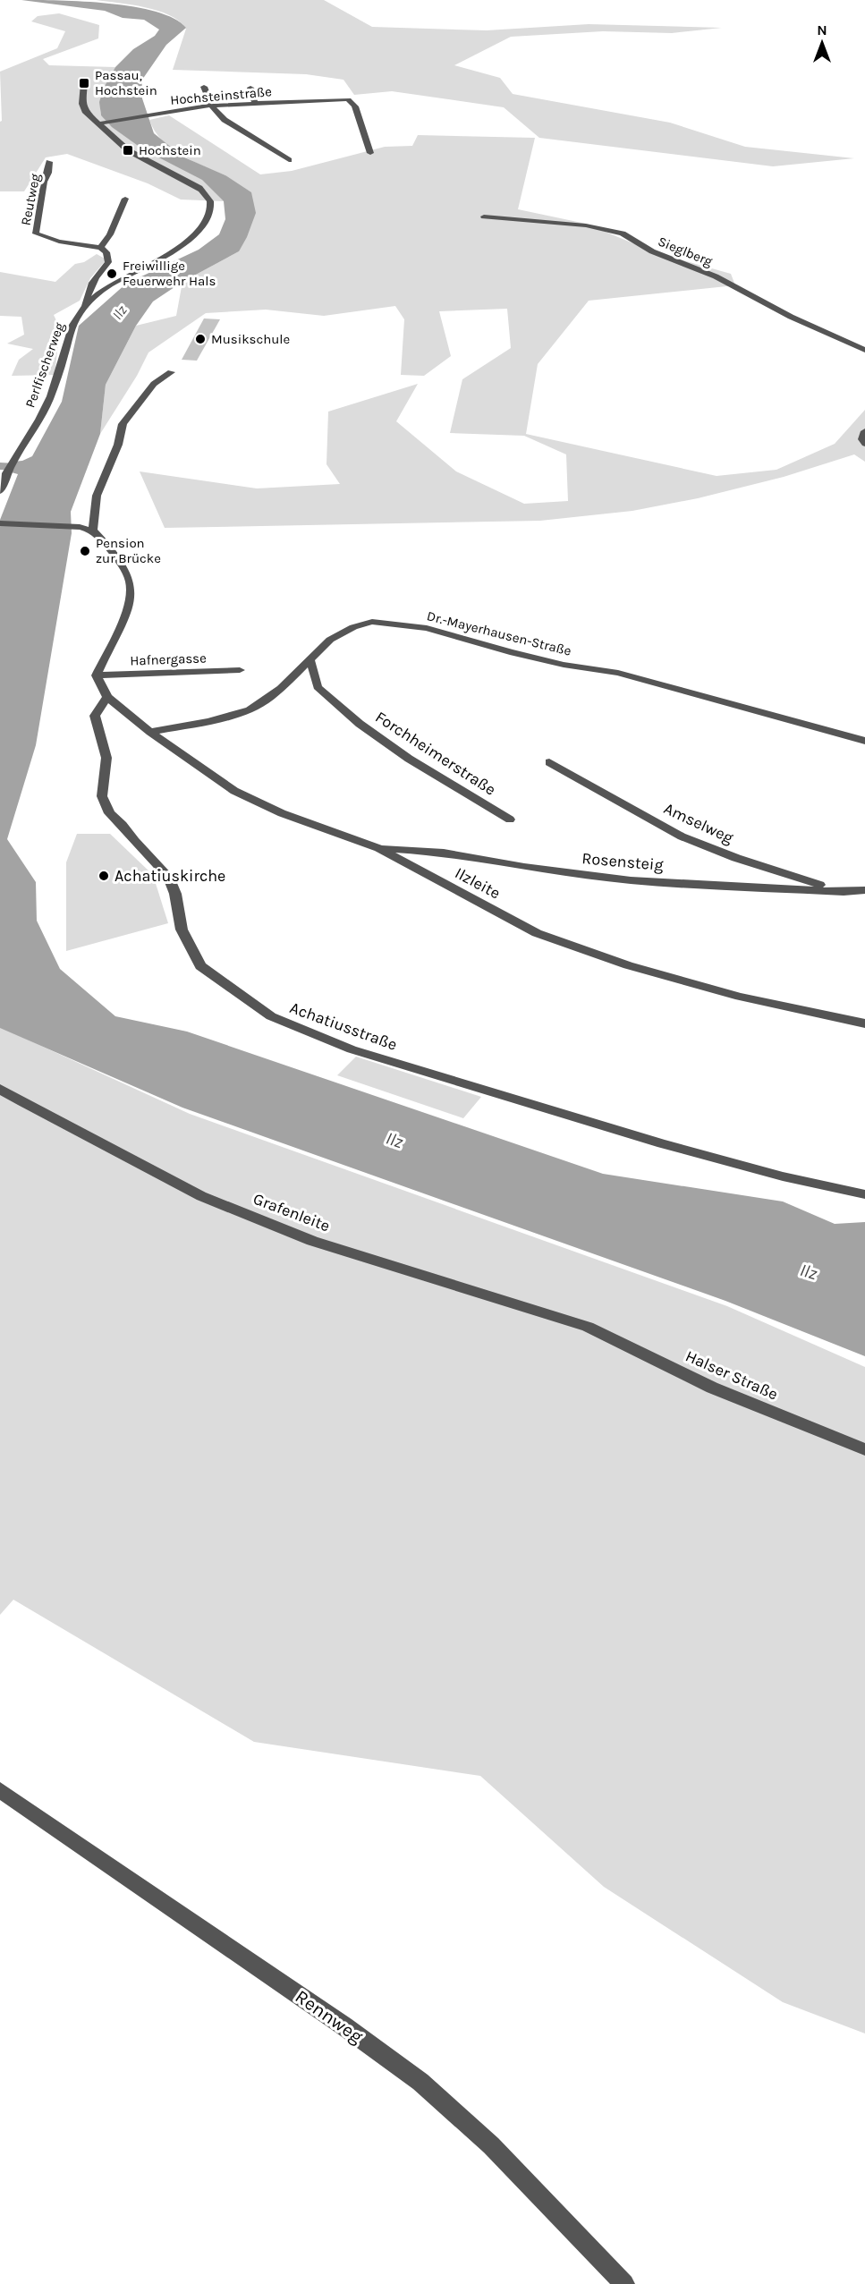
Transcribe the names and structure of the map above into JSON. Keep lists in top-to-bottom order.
{
  "streets": {
    "street": [
      "Hochsteinstraße",
      "Reutweg",
      "Sieglberg",
      "Perlfischerweg",
      "Dr.-Mayerhausen-Straße",
      "Hafnergasse",
      "Forchheimerstraße",
      "Amselweg",
      "Rosensteig",
      "Ilzleite",
      "Achatiusstraße",
      "Grafenleite",
      "Halser Straße",
      "Rennweg"
    ]
  },
  "crossings": [
    ["Hochsteinstraße", "Perlfischerweg"],
    ["Dr.-Mayerhausen-Straße", "Forchheimerstraße"],
    ["Dr.-Mayerhausen-Straße", "Ilzleite"],
    ["Amselweg", "Rosensteig"],
    ["Rosensteig", "Ilzleite"],
    ["Ilzleite", "Achatiusstraße"],
    ["Grafenleite", "Halser Straße"]
  ],
  "water": ["Ilz"],
  "places": {
    "transit": ["Passau, Hochstein", "Hochstein"],
    "other": [
      "Freiwillige Feuerwehr Hals",
      "Musikschule",
      "Pension zur Brücke",
      "Achatiuskirche"
    ]
  },
  "north": "top"
}
